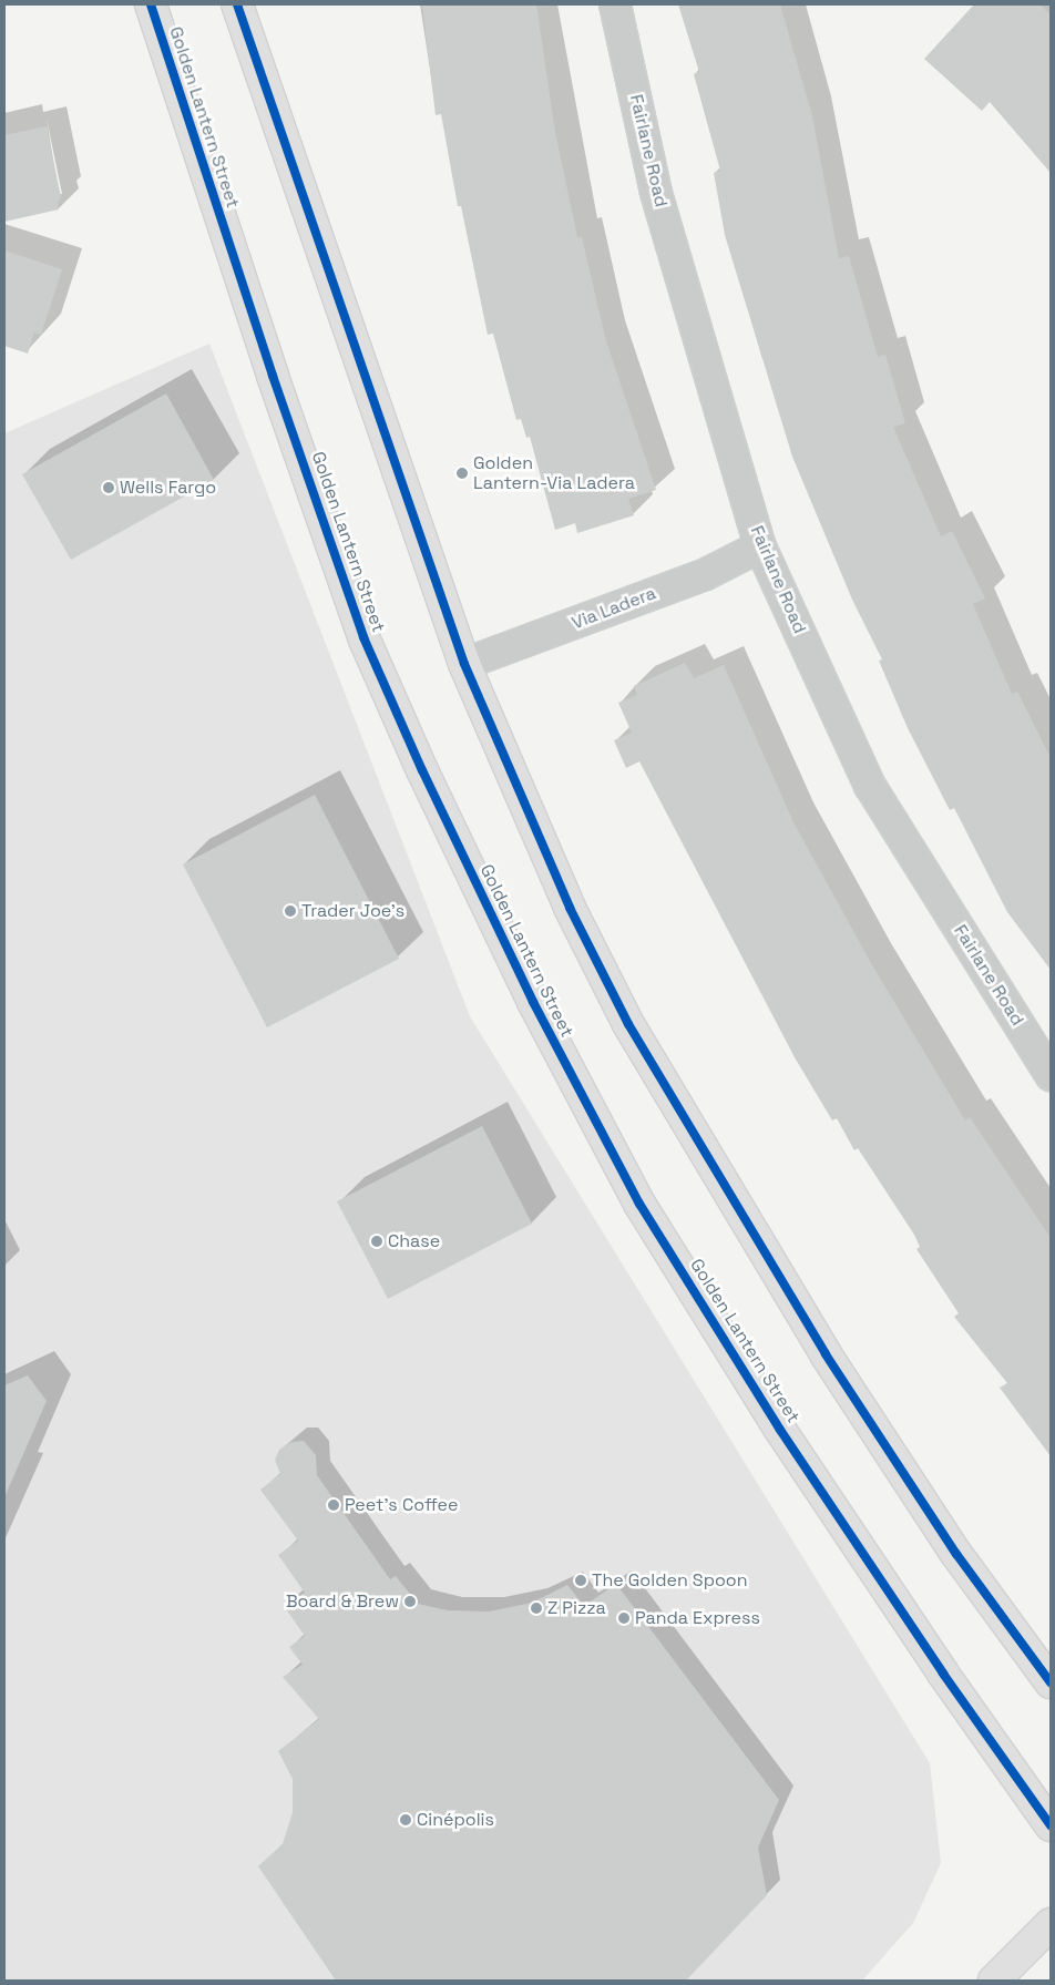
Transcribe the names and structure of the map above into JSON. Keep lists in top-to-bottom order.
{
  "streets": {
    "main road": ["Golden Lantern Street"],
    "street": ["Fairlane Road", "Via Ladera"]
  },
  "crossings": [
    ["Fairlane Road", "Via Ladera"]
  ],
  "places": [
    "Golden Lantern-Via Ladera",
    "Wells Fargo",
    "Trader Joe's",
    "Chase",
    "Peet's Coffee",
    "The Golden Spoon",
    "Board & Brew",
    "Z Pizza",
    "Panda Express",
    "Cinépolis"
  ]
}
